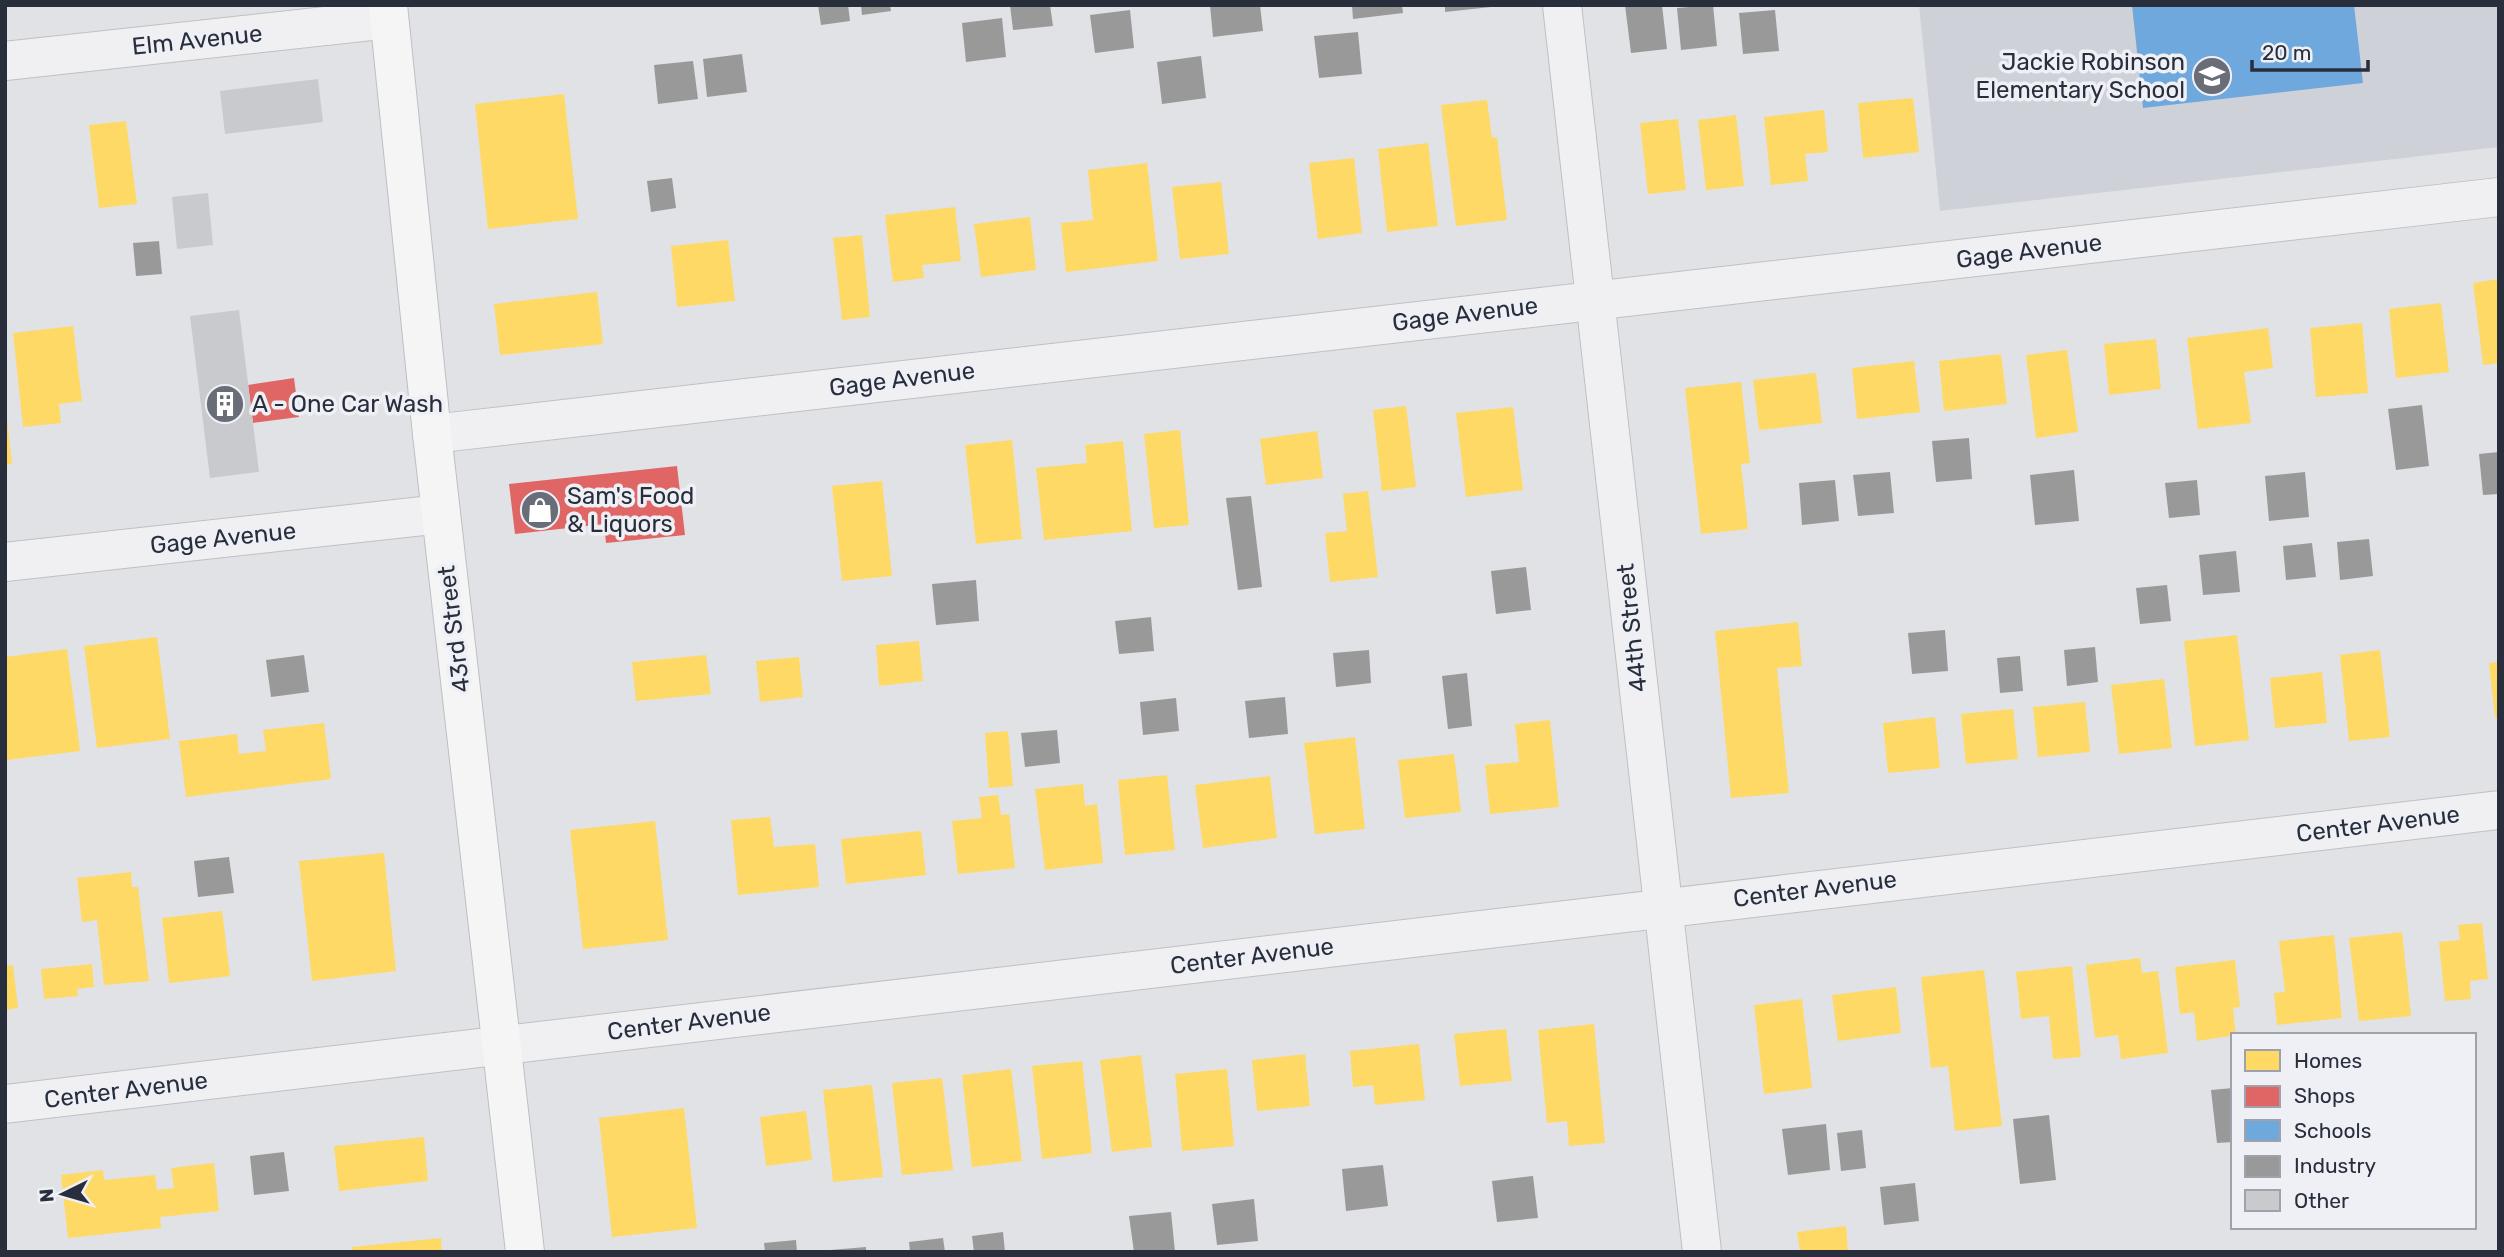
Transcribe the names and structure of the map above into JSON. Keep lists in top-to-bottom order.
{
  "streets": {
    "main road": ["43rd Street"],
    "street": [
      "Elm Avenue",
      "Gage Avenue",
      "44th Street",
      "Center Avenue"
    ]
  },
  "crossings": [
    ["Elm Avenue", "43rd Street"],
    ["Gage Avenue", "44th Street"],
    ["Gage Avenue", "43rd Street"],
    ["44th Street", "Center Avenue"],
    ["43rd Street", "Center Avenue"]
  ],
  "places": {
    "school or university": ["Jackie Robinson Elementary School"],
    "building": ["A - One Car Wash"],
    "shop": ["Sam's Food & Liquors"]
  },
  "legend": [
    "Homes",
    "Shops",
    "Schools",
    "Industry",
    "Other"
  ],
  "scale_bar": "20 m",
  "north": "left"
}
